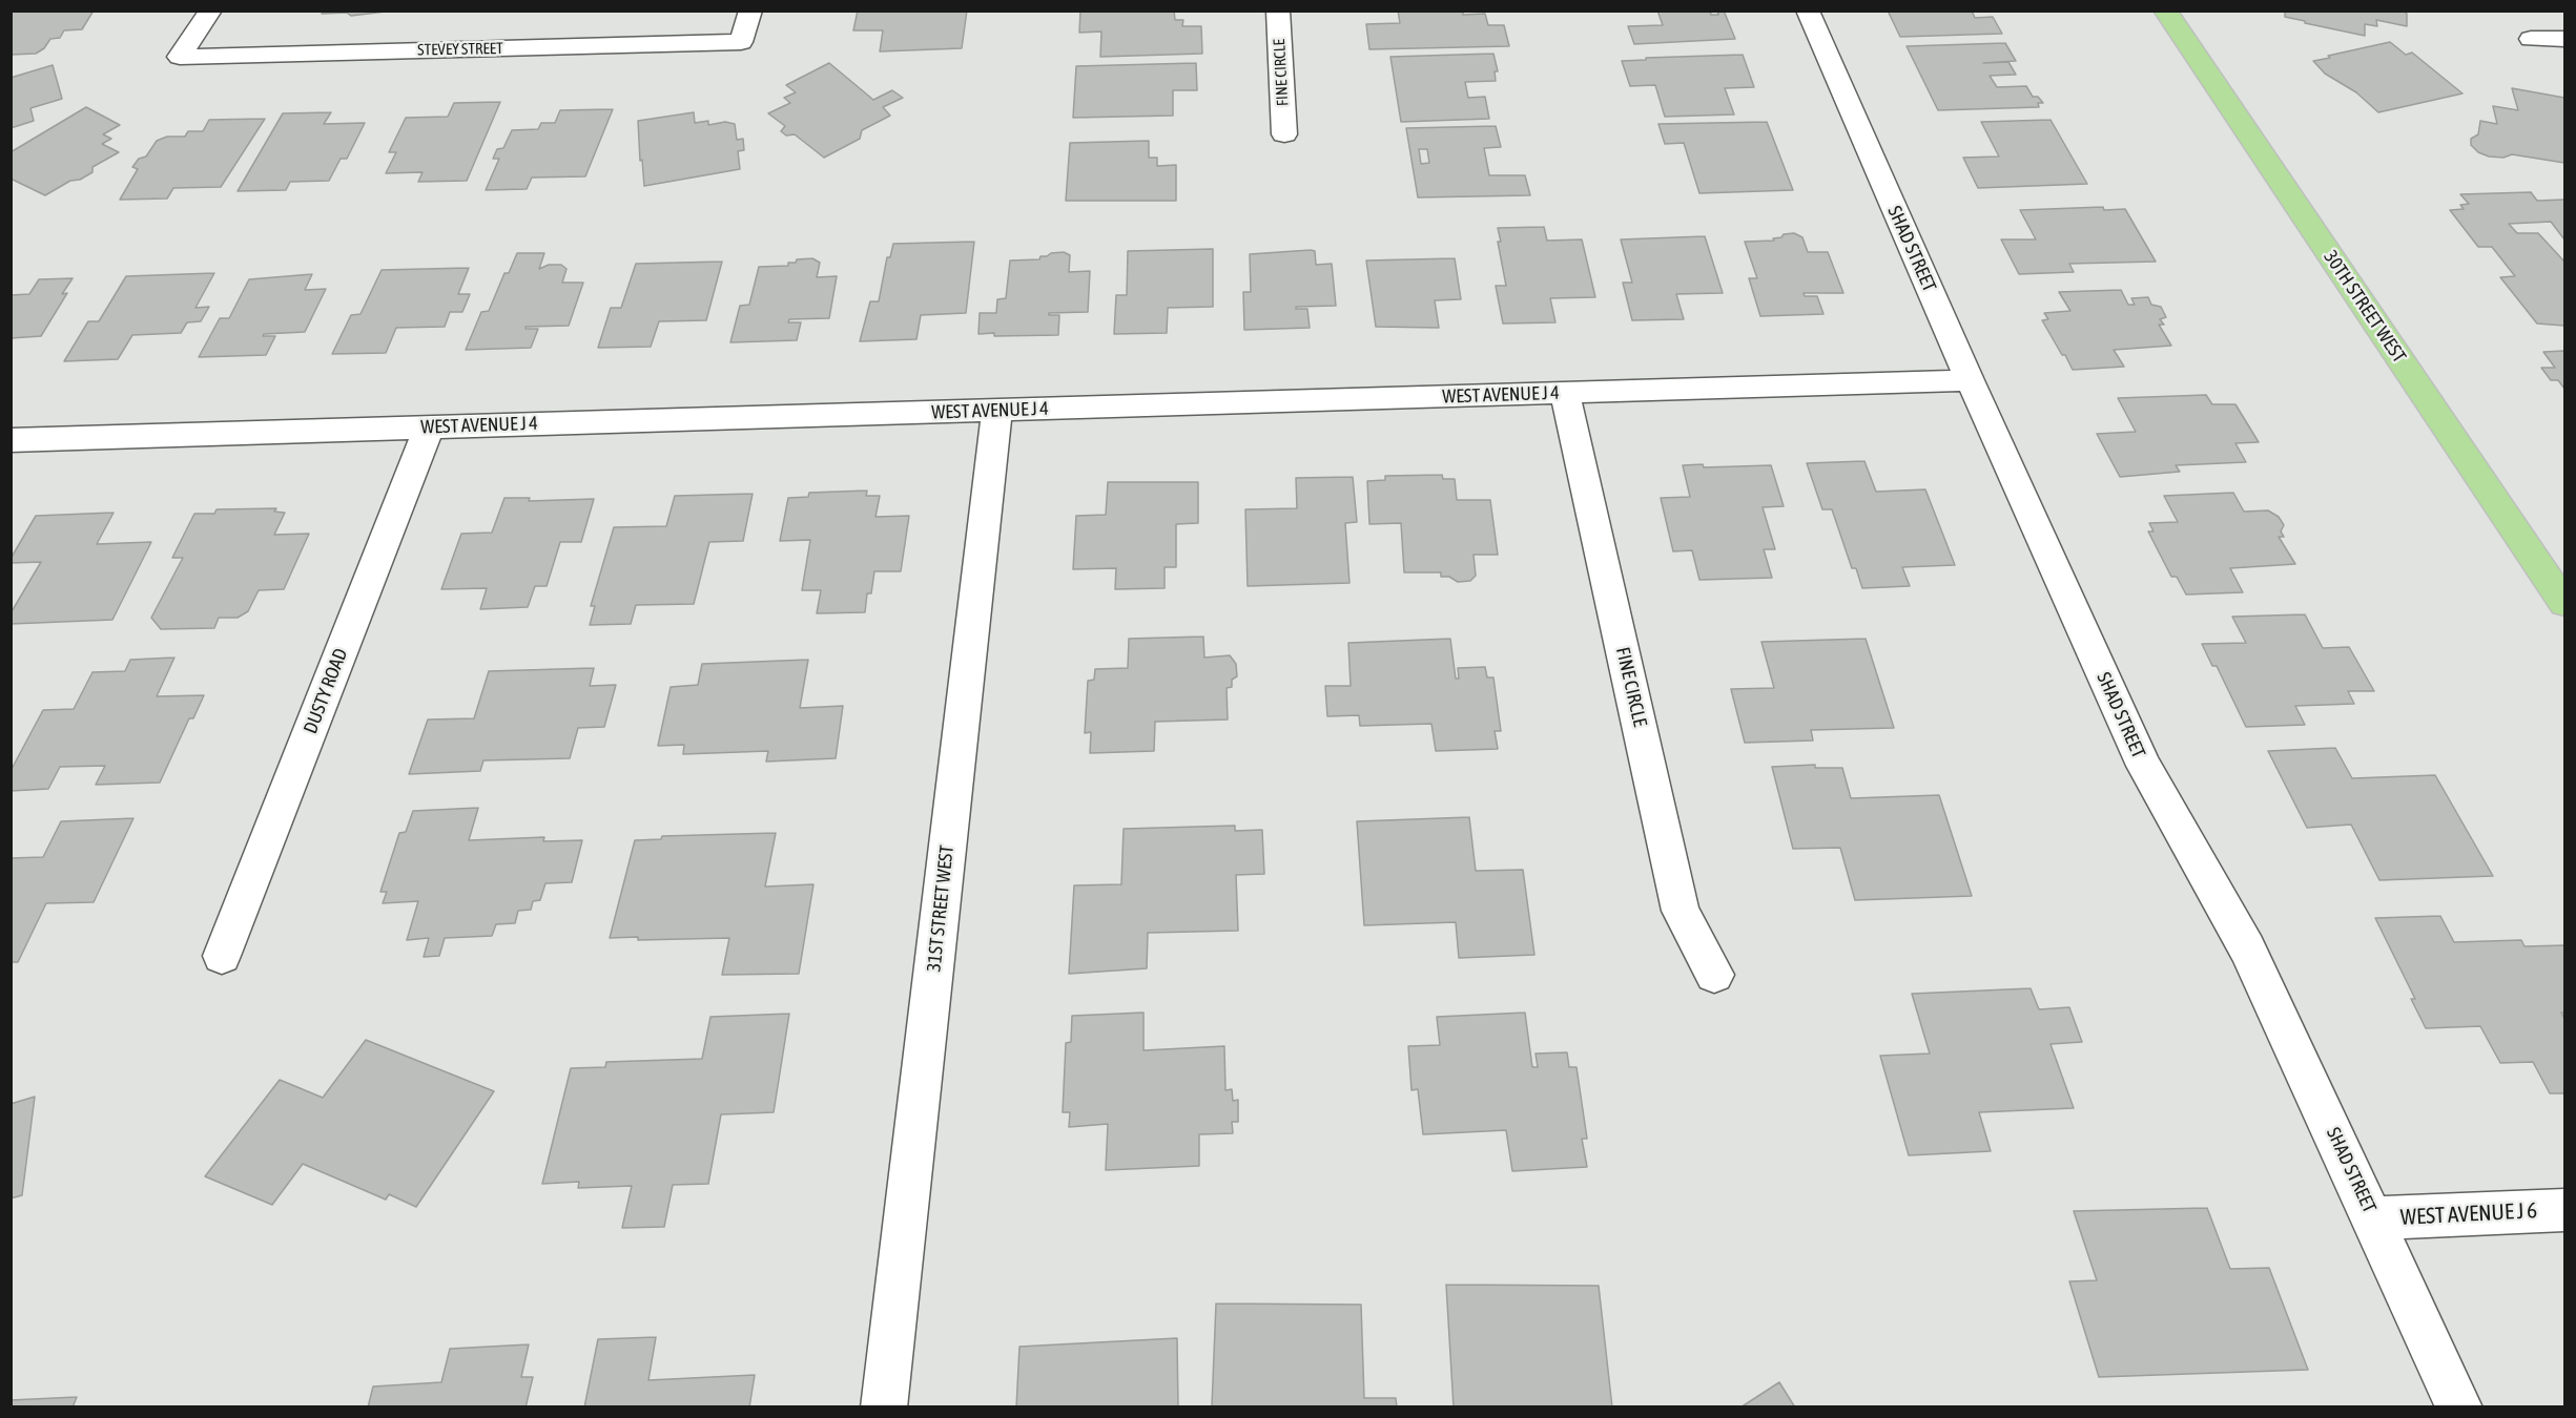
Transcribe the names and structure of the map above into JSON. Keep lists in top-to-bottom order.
{
  "streets": {
    "main road": ["30TH STREET WEST"],
    "street": [
      "STEVEY STREET",
      "FINE CIRCLE",
      "SHAD STREET",
      "WEST AVENUE J 4",
      "DUSTY ROAD",
      "31ST STREET WEST",
      "WEST AVENUE J 6"
    ]
  },
  "crossings": [
    ["FINE CIRCLE", "WEST AVENUE J 4"],
    ["SHAD STREET", "WEST AVENUE J 4"],
    ["SHAD STREET", "WEST AVENUE J 6"],
    ["WEST AVENUE J 4", "DUSTY ROAD"],
    ["WEST AVENUE J 4", "31ST STREET WEST"]
  ]
}
